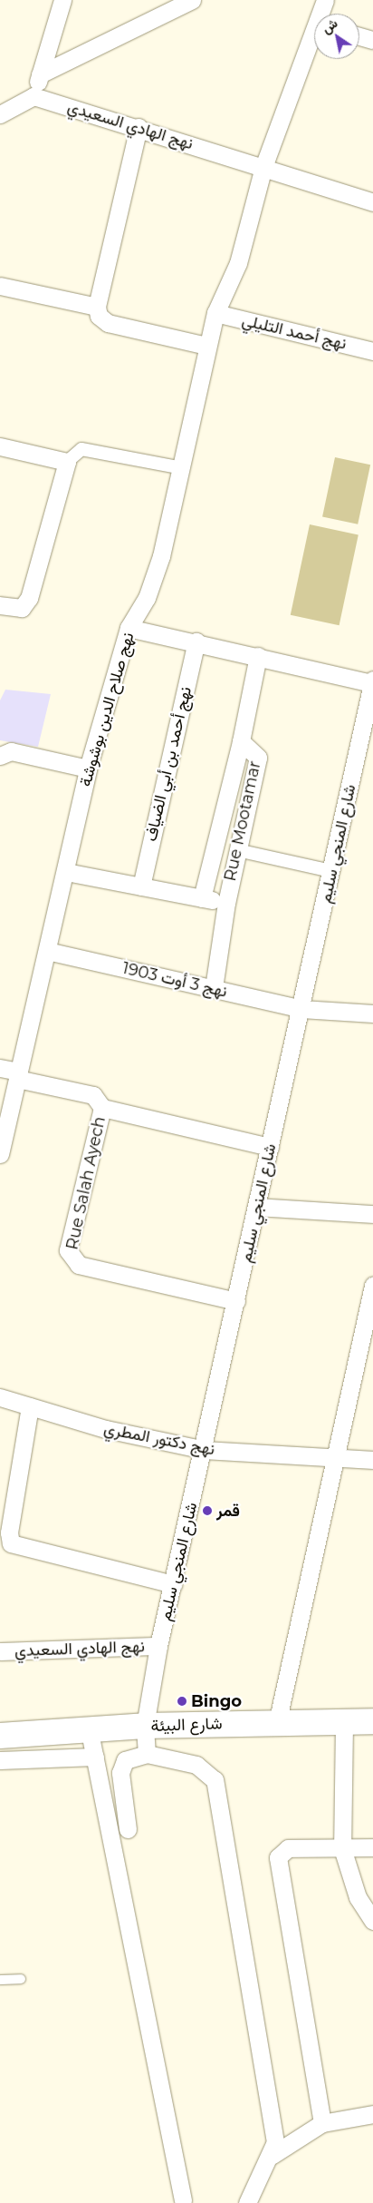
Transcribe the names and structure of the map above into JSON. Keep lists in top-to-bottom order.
{
  "streets": {
    "main road": ["شارع البيئة"],
    "street": [
      "نهج الهادي السعيدي",
      "نهج أحمد التليلي",
      "نهج صلاح الدين بوشوشة",
      "نهج أحمد بن أبي الضياف",
      "Rue Mootamar",
      "شارع المنجي سليم",
      "نهج 3 أوت 1903",
      "Rue Salah Ayech",
      "نهج دكتور المطري"
    ]
  },
  "crossings": [
    ["نهج الهادي السعيدي", "نهج صلاح الدين بوشوشة"],
    ["نهج الهادي السعيدي", "شارع المنجي سليم"],
    ["نهج أحمد التليلي", "نهج صلاح الدين بوشوشة"],
    ["نهج صلاح الدين بوشوشة", "نهج 3 أوت 1903"],
    ["Rue Mootamar", "نهج 3 أوت 1903"],
    ["شارع المنجي سليم", "نهج 3 أوت 1903"],
    ["شارع المنجي سليم", "Rue Salah Ayech"],
    ["شارع المنجي سليم", "نهج دكتور المطري"],
    ["شارع المنجي سليم", "شارع البيئة"]
  ],
  "places": ["قمر", "Bingo"],
  "north": "top left"
}
